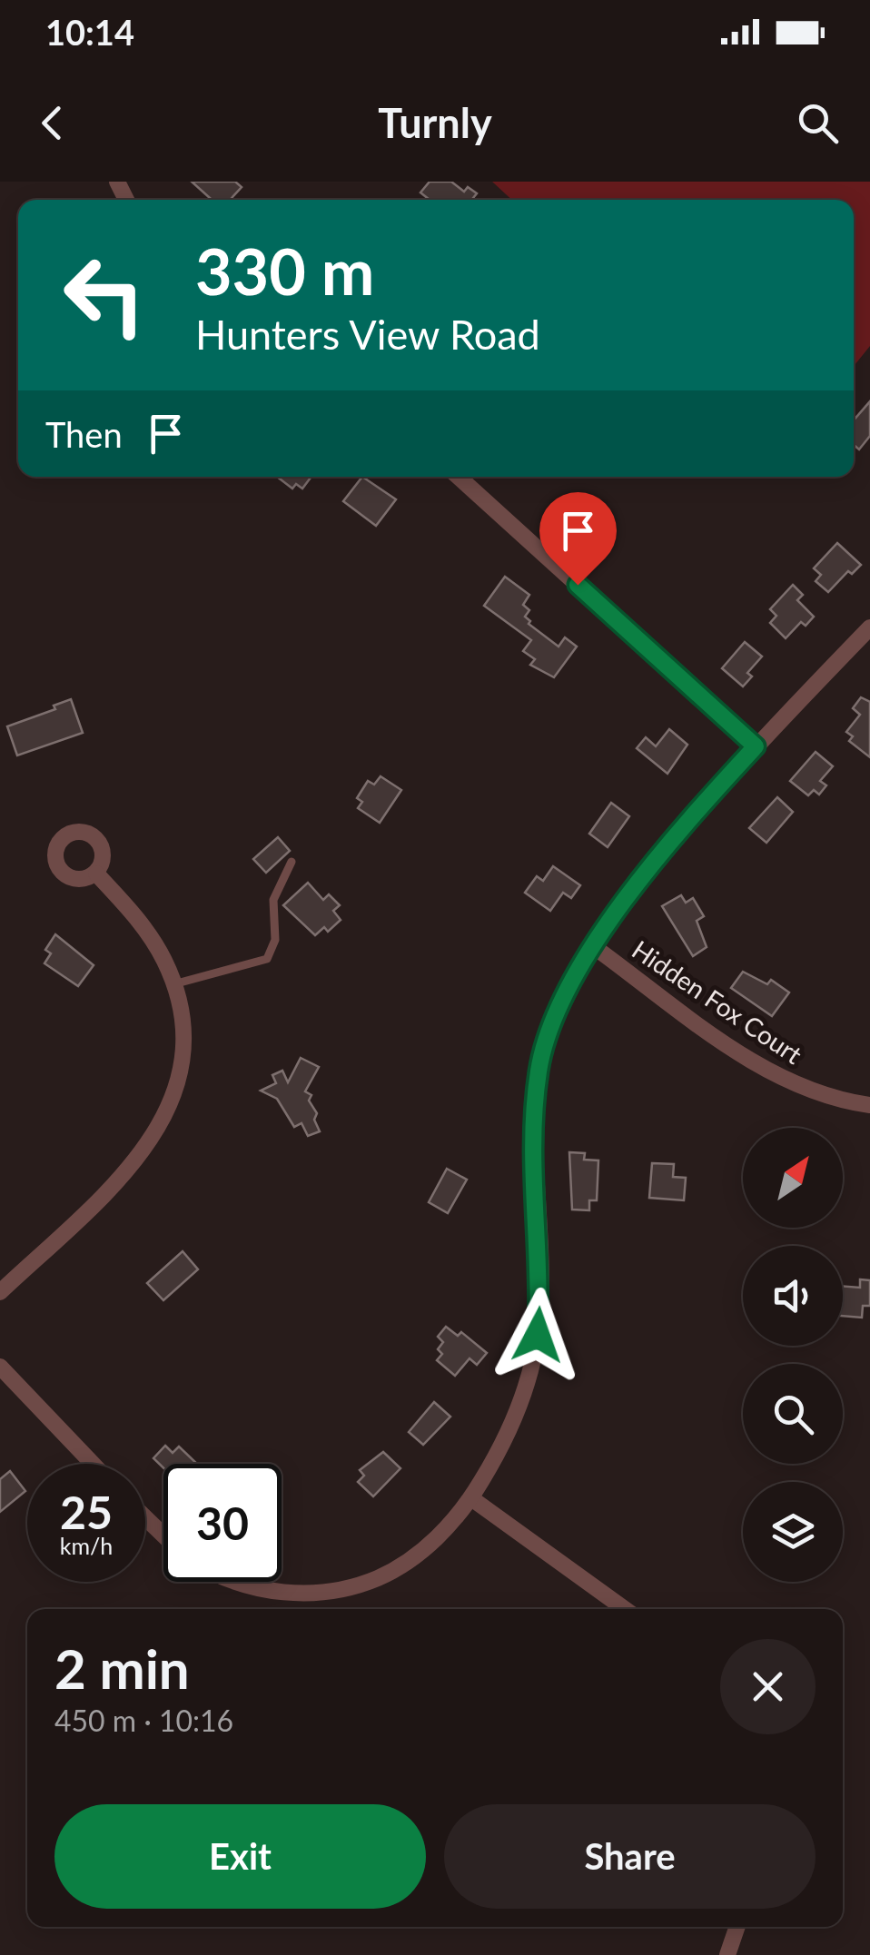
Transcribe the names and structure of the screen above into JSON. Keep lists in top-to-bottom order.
{
  "streets": {
    "street": ["Hidden Fox Court"]
  },
  "north": "top right",
  "page": {
    "status": "10:14",
    "header": "Turnly",
    "turn": ["330 m", "Hunters View Road"],
    "then": "Then",
    "speed": "25 km/h",
    "limit": "30",
    "heading": ["2 min", "450 m · 10:16"],
    "buttons": ["Exit", "Share"]
  }
}
